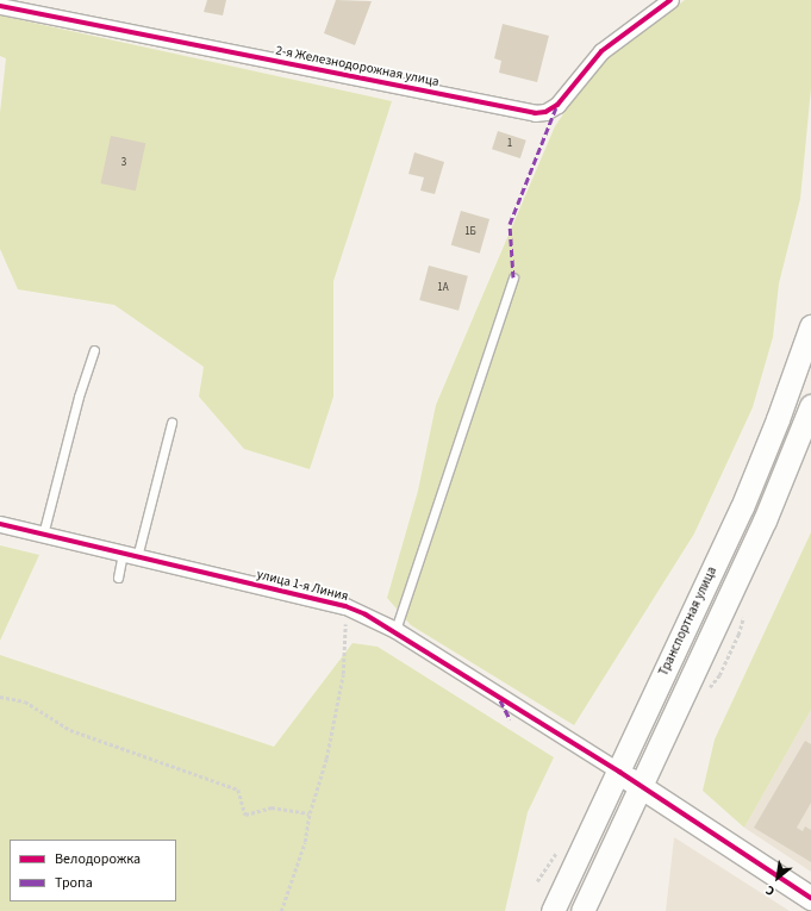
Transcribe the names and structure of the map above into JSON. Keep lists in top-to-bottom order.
{
  "streets": {
    "street": ["2-я Железнодорожная улица", "улица 1-я Линия", "Транспортная улица"]
  },
  "crossings": [
    ["улица 1-я Линия", "Транспортная улица"]
  ],
  "house_numbers": [
    "1",
    "3",
    "1Б",
    "1А"
  ],
  "legend": ["Велодорожка", "Тропа"],
  "north": "bottom left"
}
